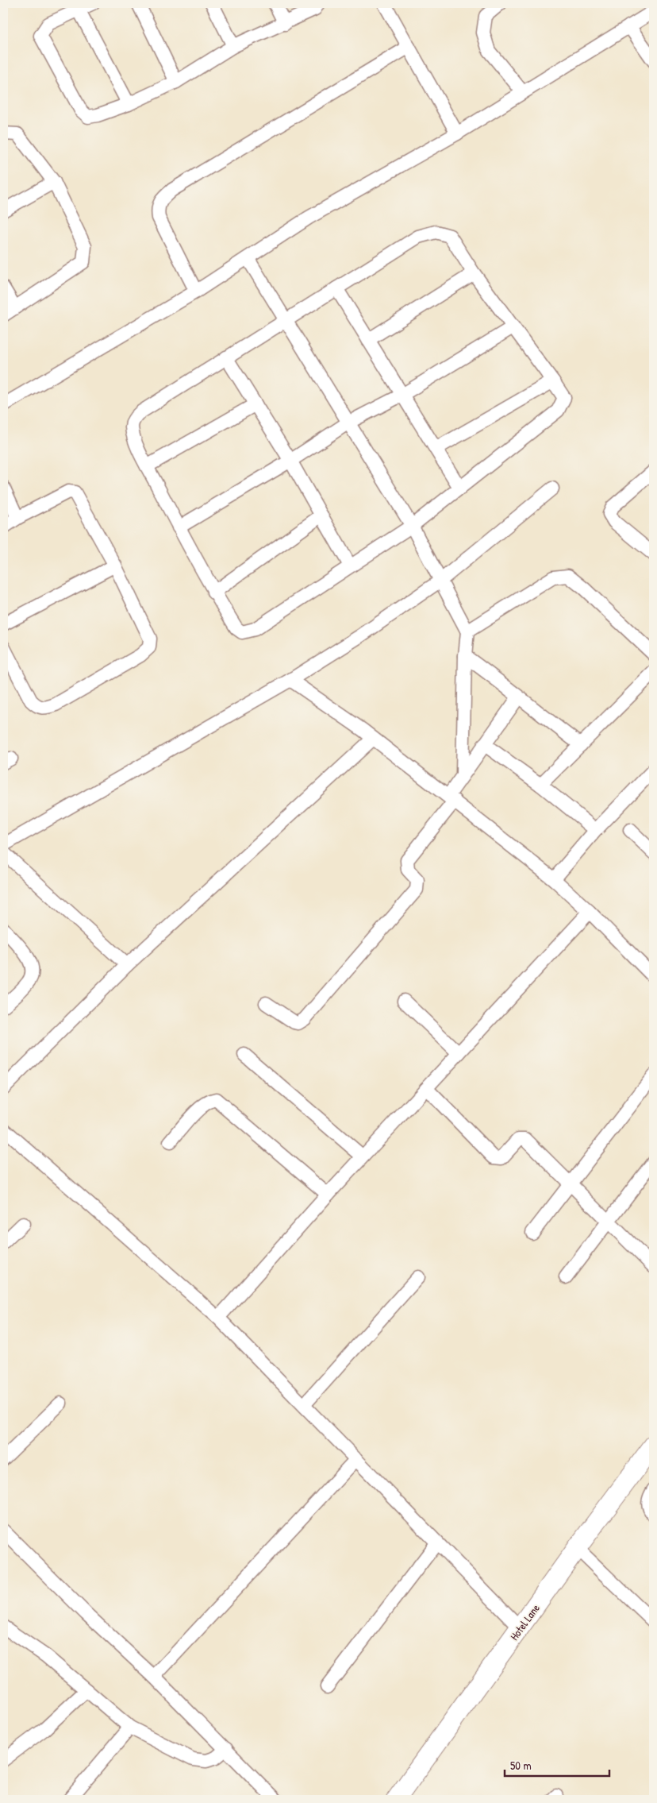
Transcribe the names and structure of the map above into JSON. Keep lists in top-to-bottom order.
{
  "streets": {
    "street": ["Hotel Lane"]
  },
  "scale_bar": "50 m"
}
